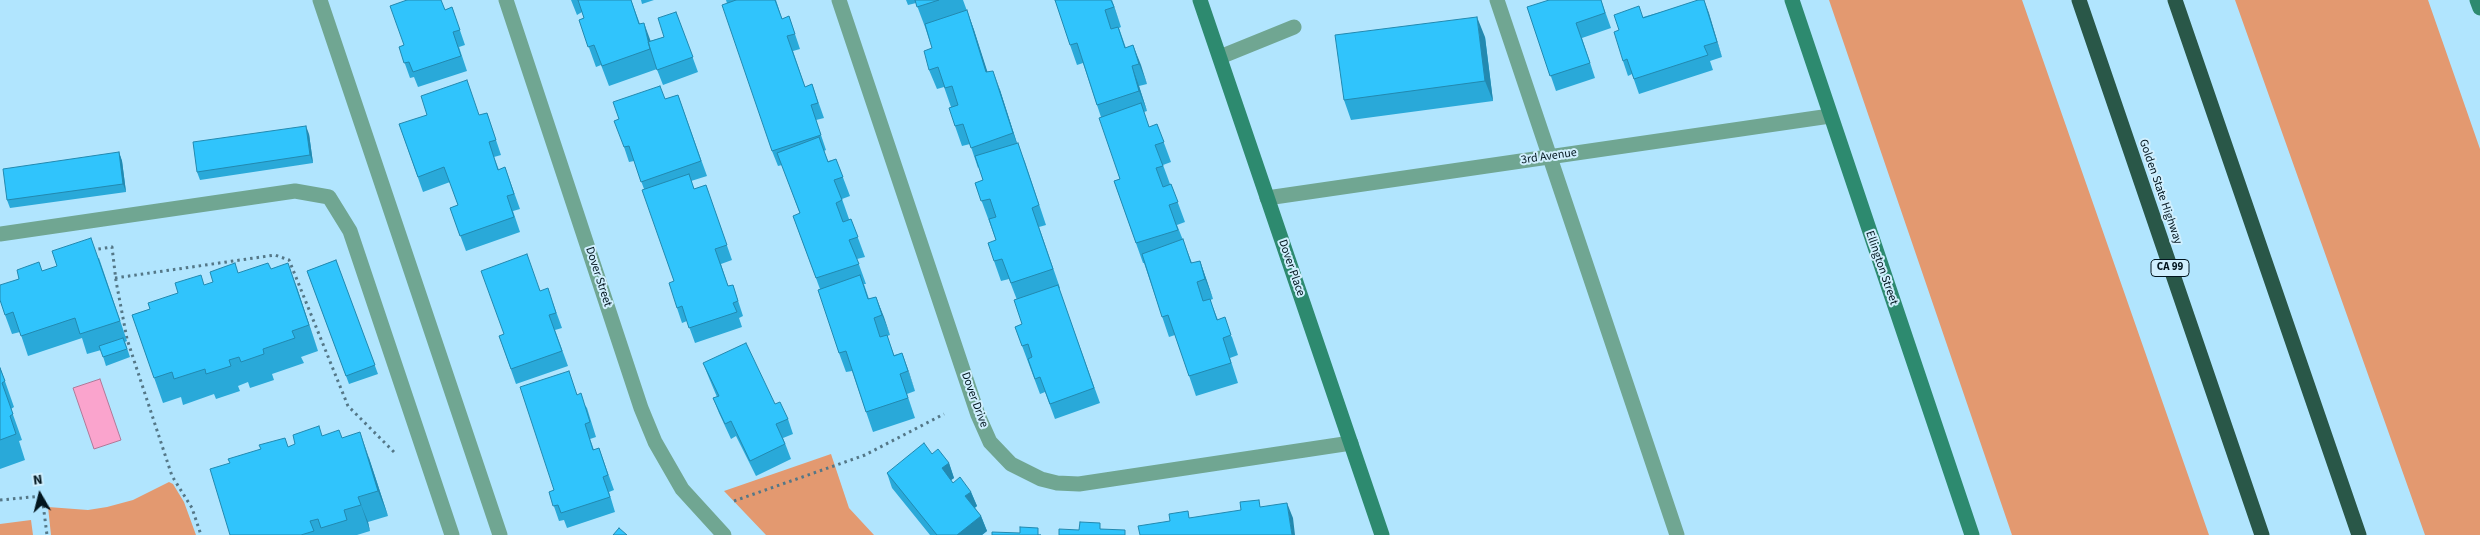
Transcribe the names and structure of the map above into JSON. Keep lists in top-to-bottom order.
{
  "streets": {
    "highway": ["Golden State Highway", "CA 99"],
    "street": [
      "3rd Avenue",
      "Dover Place",
      "Ellington Street",
      "Dover Street",
      "Dover Drive"
    ]
  },
  "crossings": [
    ["3rd Avenue", "Dover Place"],
    ["3rd Avenue", "Ellington Street"],
    ["Dover Place", "Dover Drive"]
  ],
  "north": "top"
}
